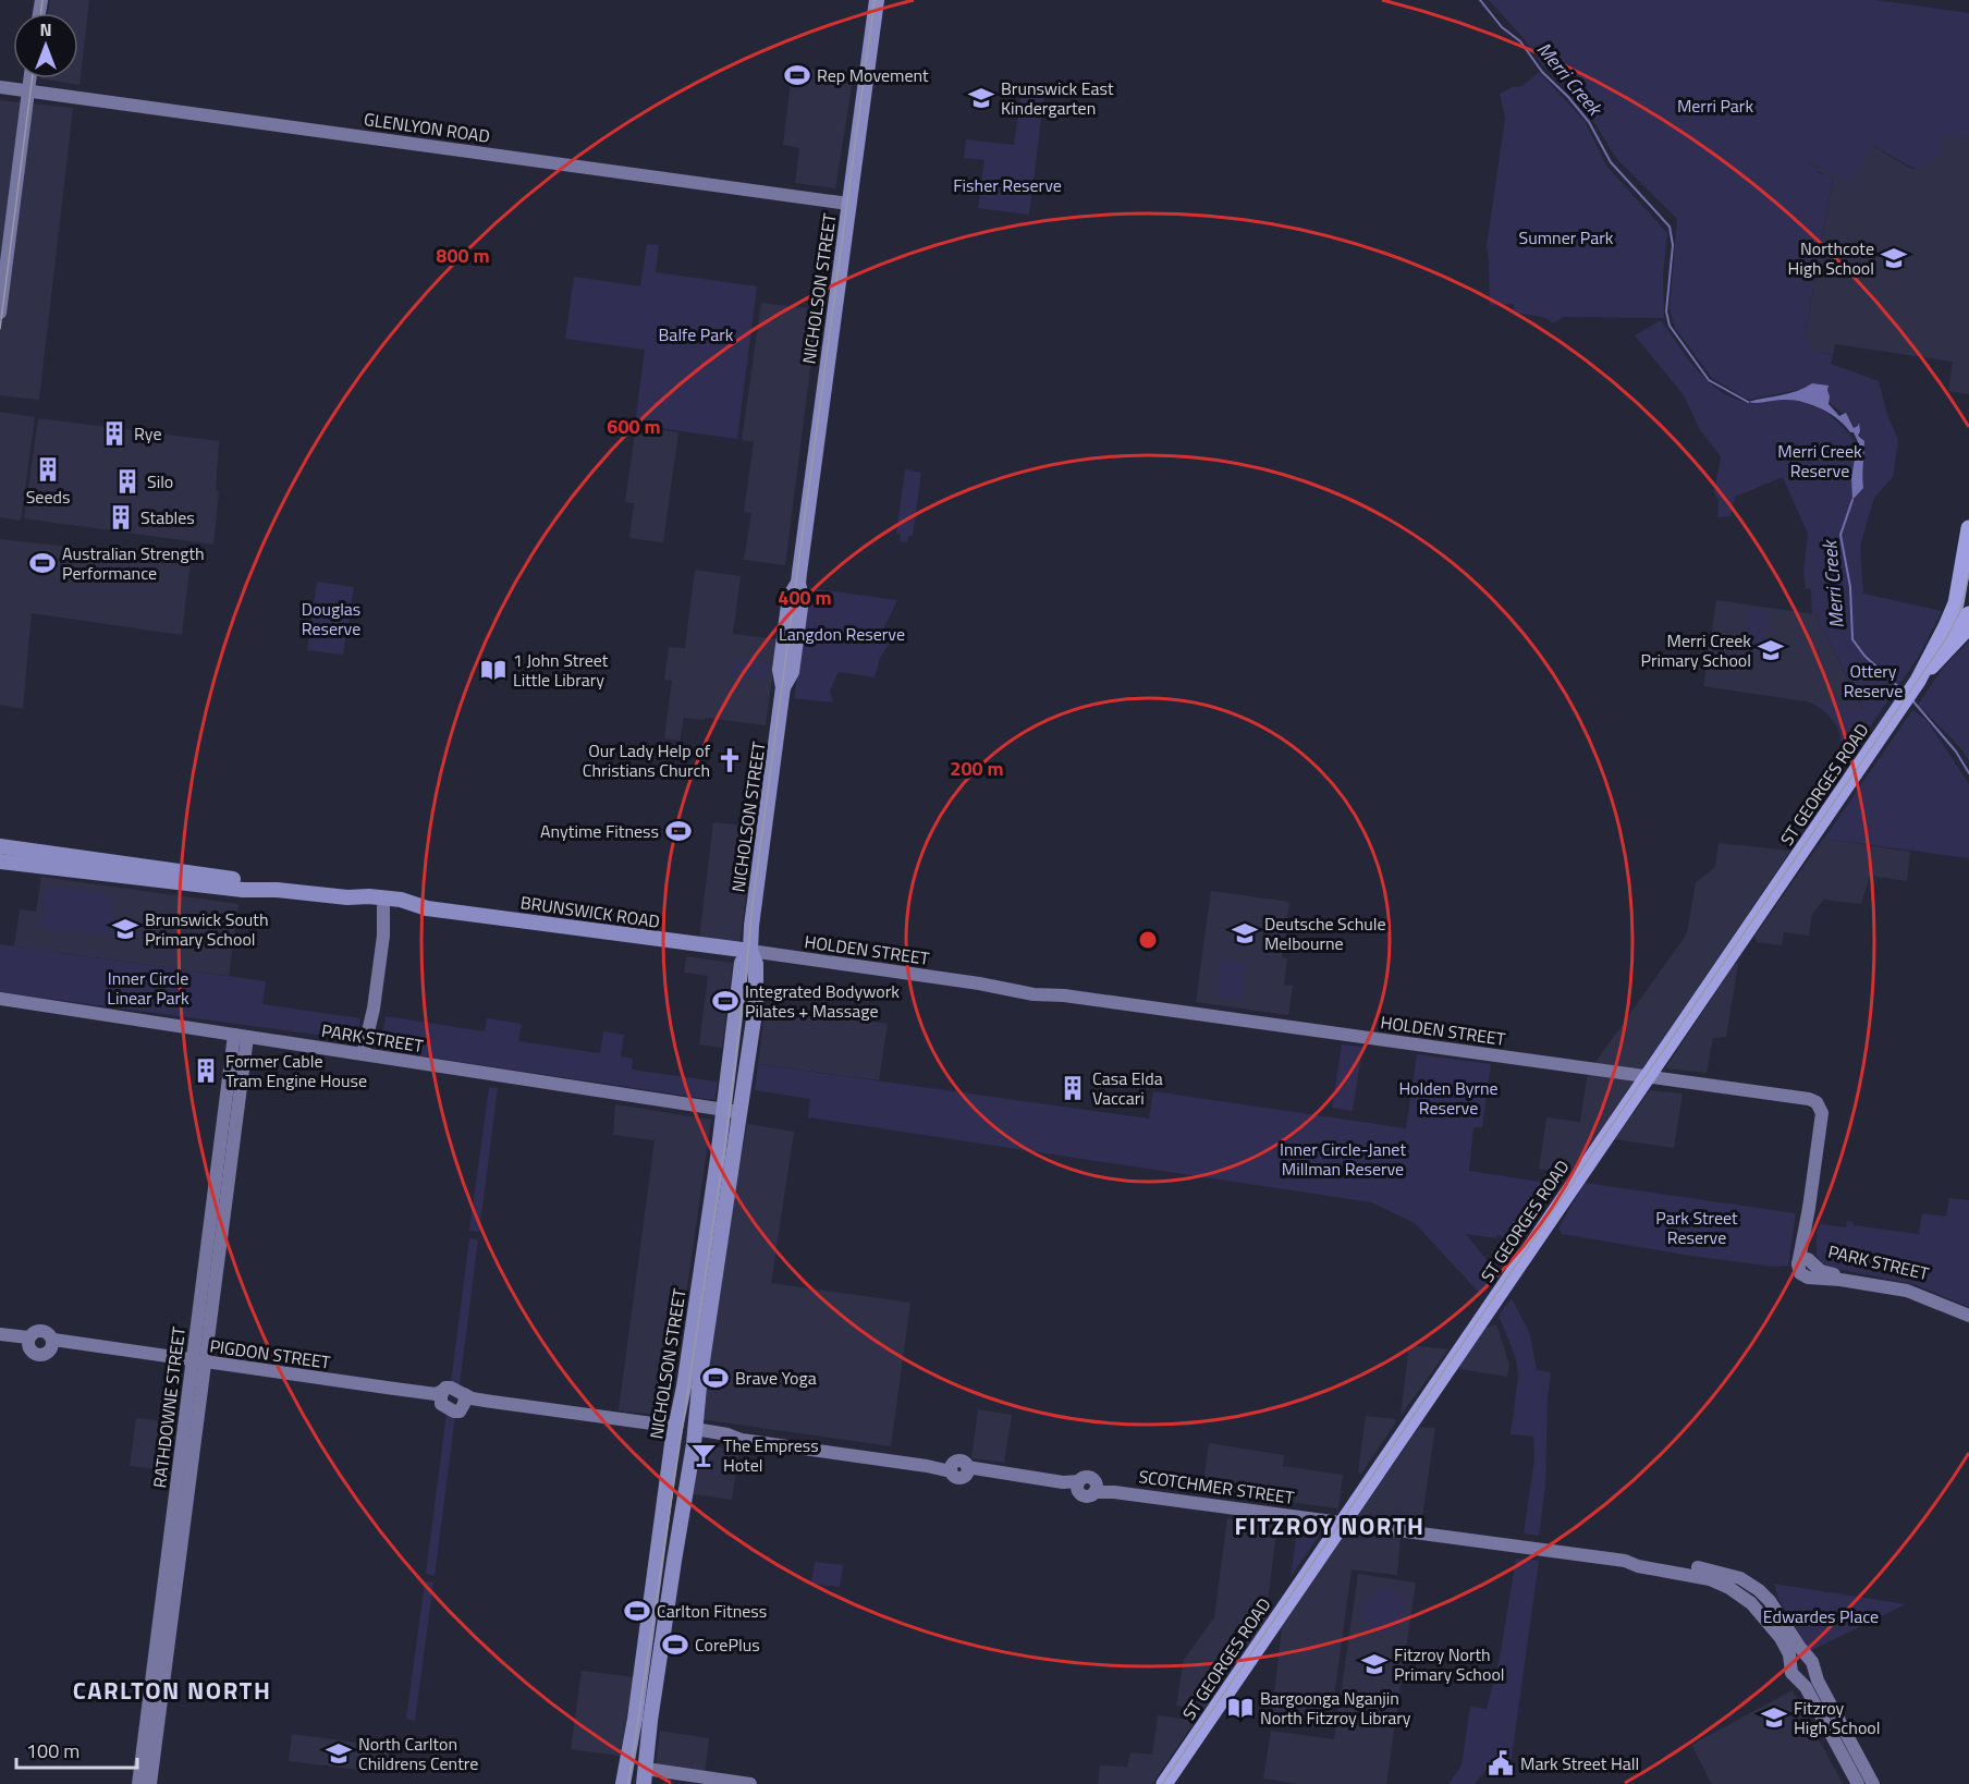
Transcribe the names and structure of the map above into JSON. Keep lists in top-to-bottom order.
{
  "streets": {
    "highway": ["ST GEORGES ROAD"],
    "main road": ["NICHOLSON STREET", "BRUNSWICK ROAD"],
    "street": [
      "GLENLYON ROAD",
      "HOLDEN STREET",
      "PARK STREET",
      "PIGDON STREET",
      "RATHDOWNE STREET",
      "SCOTCHMER STREET"
    ]
  },
  "crossings": [
    ["GLENLYON ROAD", "NICHOLSON STREET"],
    ["NICHOLSON STREET", "BRUNSWICK ROAD"],
    ["NICHOLSON STREET", "HOLDEN STREET"],
    ["NICHOLSON STREET", "PARK STREET"],
    ["NICHOLSON STREET", "SCOTCHMER STREET"],
    ["ST GEORGES ROAD", "HOLDEN STREET"],
    ["ST GEORGES ROAD", "SCOTCHMER STREET"],
    ["BRUNSWICK ROAD", "HOLDEN STREET"],
    ["PARK STREET", "RATHDOWNE STREET"],
    ["PIGDON STREET", "RATHDOWNE STREET"]
  ],
  "districts": ["FITZROY NORTH", "CARLTON NORTH"],
  "water": ["Merri Creek"],
  "parks": [
    "Merri Park",
    "Fisher Reserve",
    "Sumner Park",
    "Balfe Park",
    "Merri Creek Reserve",
    "Douglas Reserve",
    "Langdon Reserve",
    "Ottery Reserve",
    "Inner Circle Linear Park",
    "Holden Byrne Reserve",
    "Inner Circle-Janet Millman Reserve",
    "Park Street Reserve",
    "Edwardes Place"
  ],
  "places": {
    "sports": [
      "Rep Movement",
      "Australian Strength Performance",
      "Anytime Fitness",
      "Integrated Bodywork Pilates + Massage",
      "Brave Yoga",
      "Carlton Fitness",
      "CorePlus"
    ],
    "school or university": [
      "Brunswick East Kindergarten",
      "Northcote High School",
      "Merri Creek Primary School",
      "Brunswick South Primary School",
      "Deutsche Schule Melbourne",
      "Fitzroy North Primary School",
      "Fitzroy High School",
      "North Carlton Childrens Centre"
    ],
    "building": [
      "Rye",
      "Seeds",
      "Silo",
      "Stables",
      "Former Cable Tram Engine House",
      "Casa Elda Vaccari"
    ],
    "library": ["1 John Street Little Library", "Bargoonga Nganjin North Fitzroy Library"],
    "church": ["Our Lady Help of Christians Church"],
    "bar": ["The Empress Hotel"],
    "public building": ["Mark Street Hall"]
  },
  "scale_bar": "100 m",
  "north": "top",
  "rings": [
    "800 m",
    "600 m",
    "400 m",
    "200 m"
  ]
}
